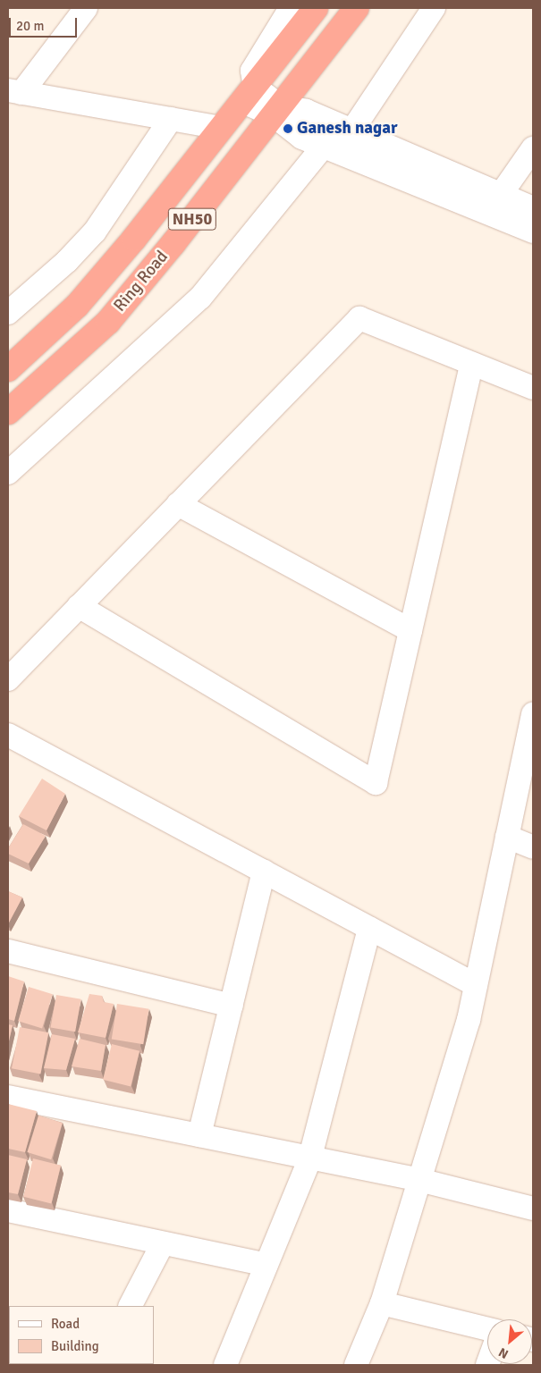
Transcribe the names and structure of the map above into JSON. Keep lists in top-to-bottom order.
{
  "streets": {
    "highway": ["NH50", "Ring Road"]
  },
  "places": ["Ganesh nagar"],
  "legend": ["Road", "Building"],
  "scale_bar": "20 m",
  "north": "bottom left"
}
